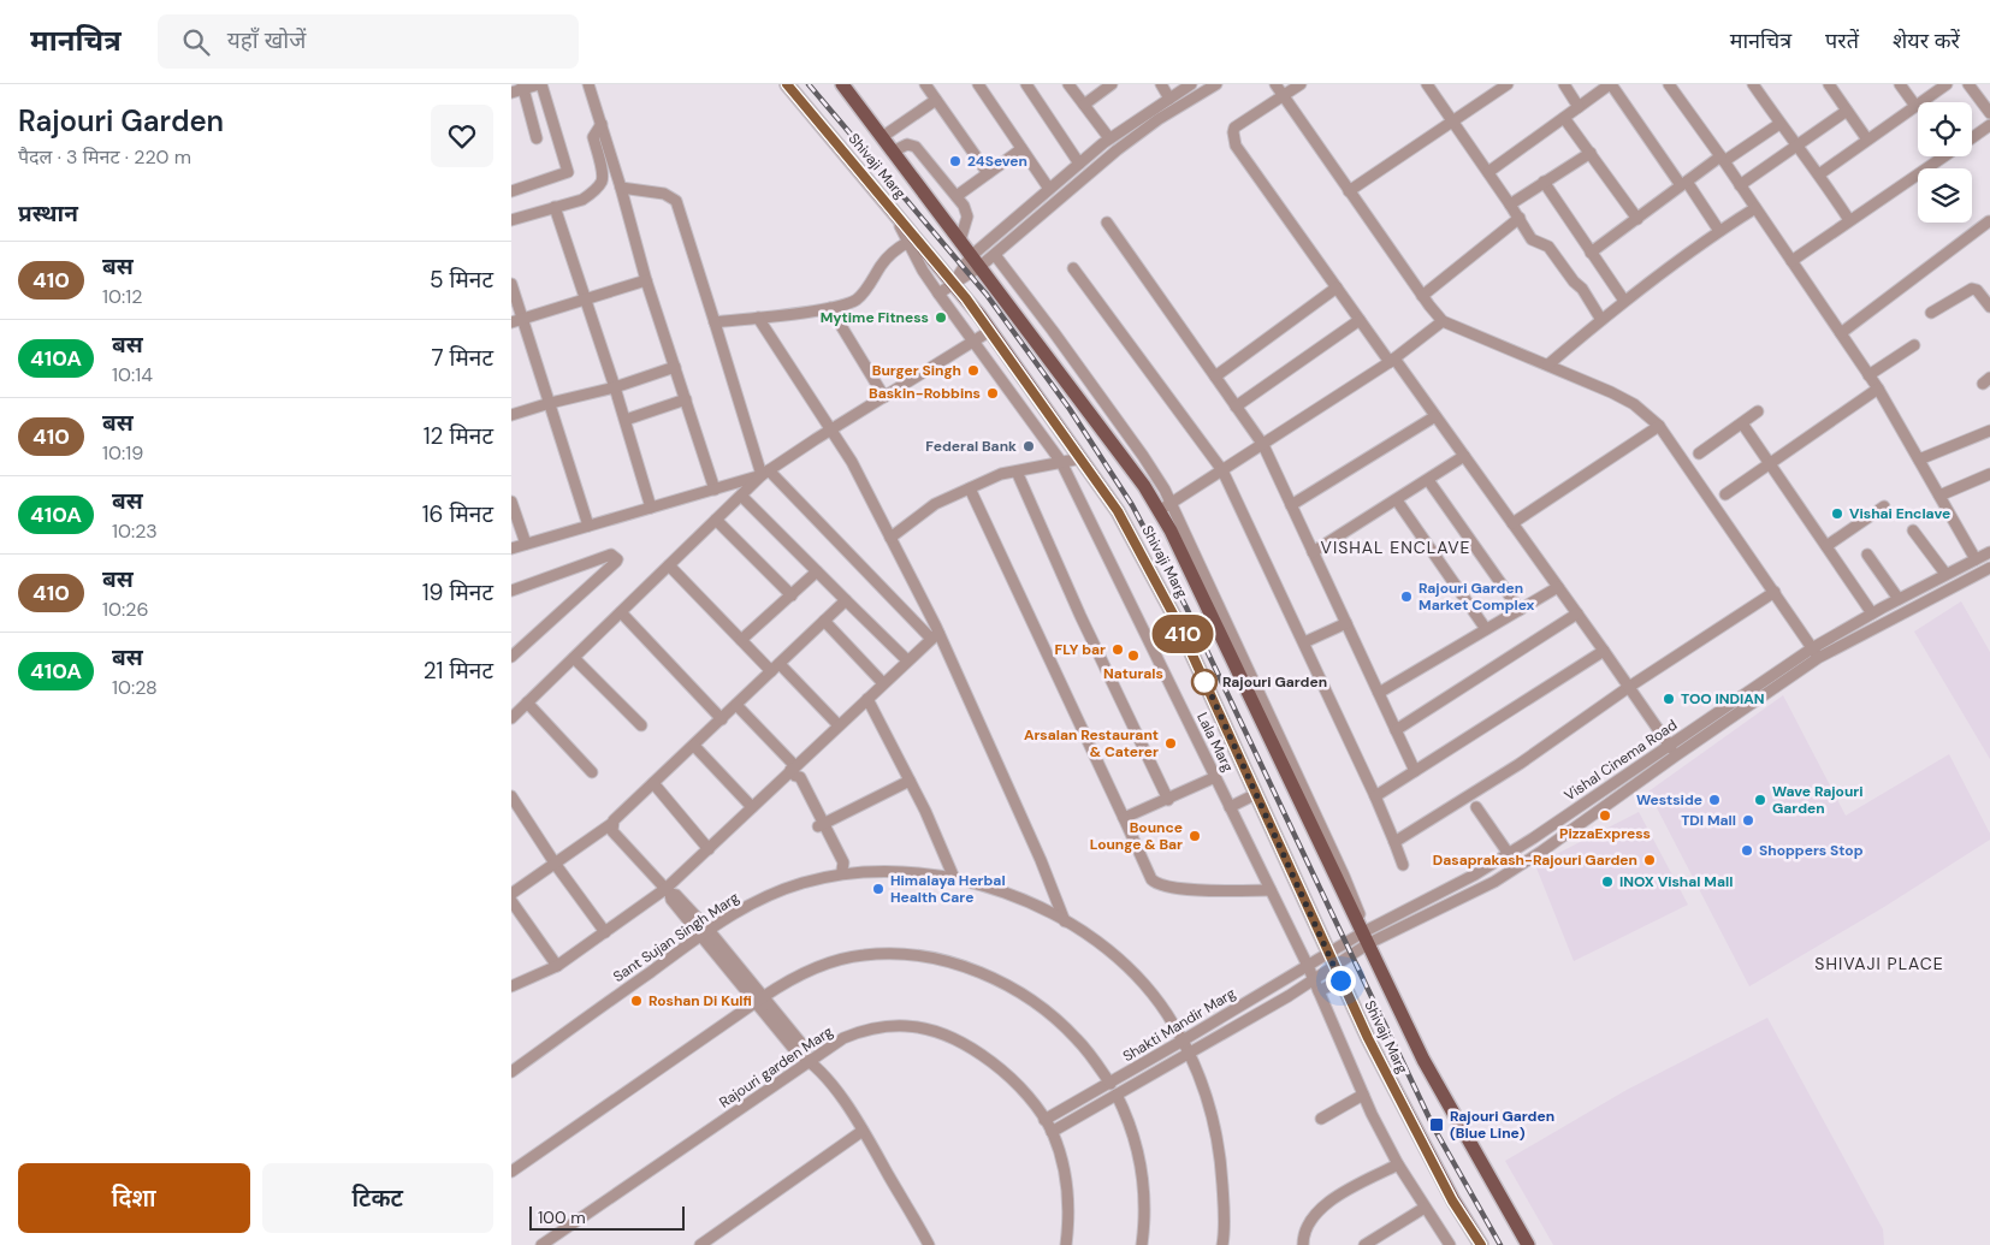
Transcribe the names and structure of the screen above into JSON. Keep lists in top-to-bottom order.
{
  "streets": {
    "main road": ["Shivaji Marg"],
    "street": [
      "Lala Marg",
      "Vishal Cinema Road",
      "Sant Sujan Singh Marg",
      "Shakti Mandir Marg",
      "Rajouri garden Marg"
    ]
  },
  "crossings": [
    ["Shivaji Marg", "Lala Marg"],
    ["Shivaji Marg", "Vishal Cinema Road"],
    ["Shivaji Marg", "Shakti Mandir Marg"],
    ["Lala Marg", "Vishal Cinema Road"],
    ["Lala Marg", "Shakti Mandir Marg"],
    ["Vishal Cinema Road", "Sant Sujan Singh Marg"],
    ["Vishal Cinema Road", "Shakti Mandir Marg"],
    ["Vishal Cinema Road", "Rajouri garden Marg"],
    ["Sant Sujan Singh Marg", "Shakti Mandir Marg"],
    ["Shakti Mandir Marg", "Rajouri garden Marg"]
  ],
  "districts": ["VISHAL ENCLAVE", "SHIVAJI PLACE"],
  "places": {
    "other": [
      "24Seven",
      "Mytime Fitness",
      "Burger Singh",
      "Baskin-Robbins",
      "Federal Bank",
      "Vishai Enclave",
      "Rajouri Garden Market Complex",
      "FLY bar",
      "Naturals",
      "Rajouri Garden",
      "TOO INDIAN",
      "Arsalan Restaurant & Caterer",
      "Westside",
      "Wave Rajouri Garden",
      "PizzaExpress",
      "TDI Mall",
      "Bounce Lounge & Bar",
      "Shoppers Stop",
      "Dasaprakash-Rajouri Garden",
      "INOX Vishal Mall",
      "Himalaya Herbal Health Care",
      "Roshan Di Kulfi"
    ],
    "transit": ["Rajouri Garden (Blue Line)"]
  },
  "lines": ["bus line 410"],
  "scale_bar": "100 m",
  "page": {
    "header": "मानचित्र",
    "search": "यहाँ खोजें",
    "nav": ["मानचित्र", "परतें", "शेयर करें"],
    "heading": [
      ["Rajouri Garden", "पैदल · 3 मिनट · 220 m"],
      "प्रस्थान"
    ],
    "on_map": "410",
    "list": [
      {
        "mark": "410",
        "name": "बस",
        "note": "10:12",
        "value": "5 मिनट"
      },
      {
        "mark": "410A",
        "name": "बस",
        "note": "10:14",
        "value": "7 मिनट"
      },
      {
        "mark": "410",
        "name": "बस",
        "note": "10:19",
        "value": "12 मिनट"
      },
      {
        "mark": "410A",
        "name": "बस",
        "note": "10:23",
        "value": "16 मिनट"
      },
      {
        "mark": "410",
        "name": "बस",
        "note": "10:26",
        "value": "19 मिनट"
      },
      {
        "mark": "410A",
        "name": "बस",
        "note": "10:28",
        "value": "21 मिनट"
      }
    ],
    "buttons": ["दिशा", "टिकट"],
    "scale": "100 m"
  }
}
